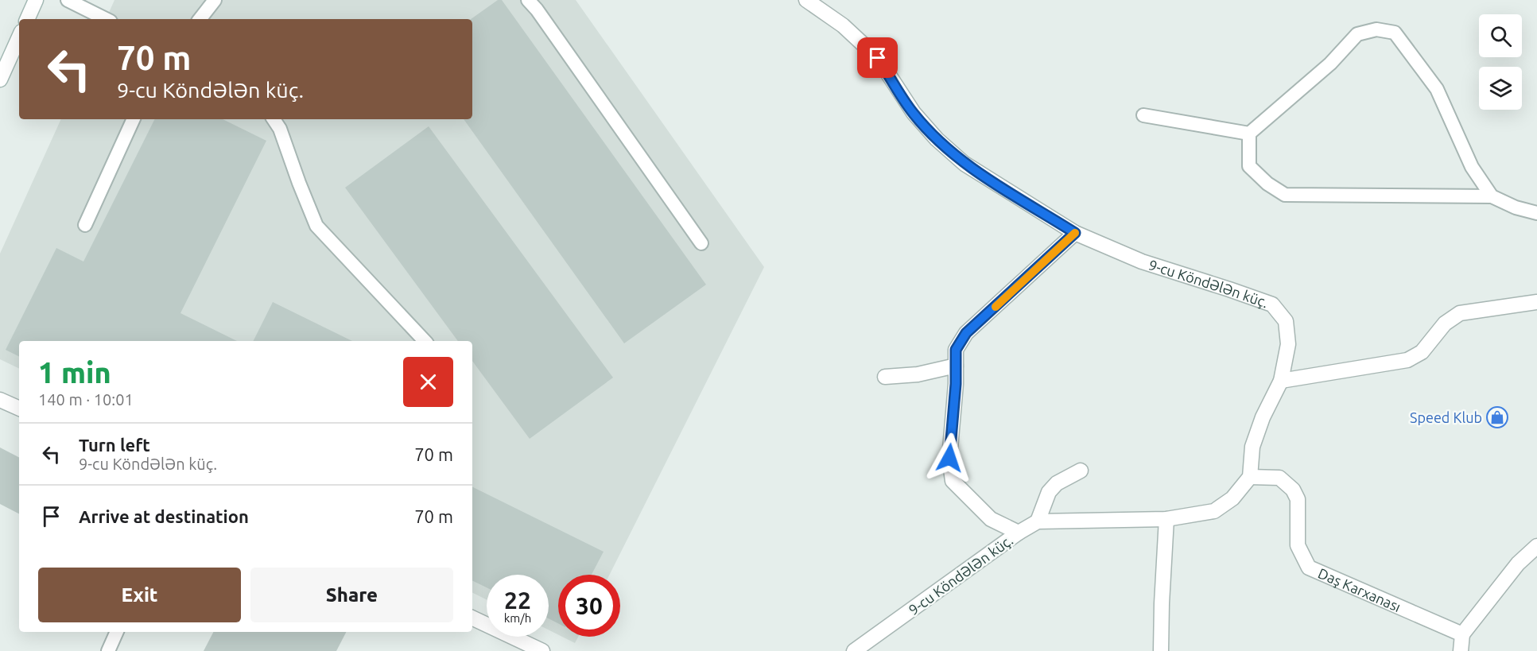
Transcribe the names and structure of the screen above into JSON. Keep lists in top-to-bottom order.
{
  "streets": {
    "street": ["9-cu Köndələn küç.", "Daş Karxanası"]
  },
  "crossings": [
    ["9-cu Köndələn küç.", "Daş Karxanası"]
  ],
  "places": {
    "shop": ["Speed Klub"]
  },
  "page": {
    "turn": ["70 m", "9-cu Köndələn küç."],
    "heading": ["1 min", "140 m · 10:01"],
    "list": [
      {
        "name": "Turn left",
        "note": "9-cu Köndələn küç.",
        "value": "70 m"
      },
      {
        "name": "Arrive at destination",
        "value": "70 m"
      }
    ],
    "buttons": ["Exit", "Share"],
    "speed": "22 km/h",
    "limit": "30"
  }
}
